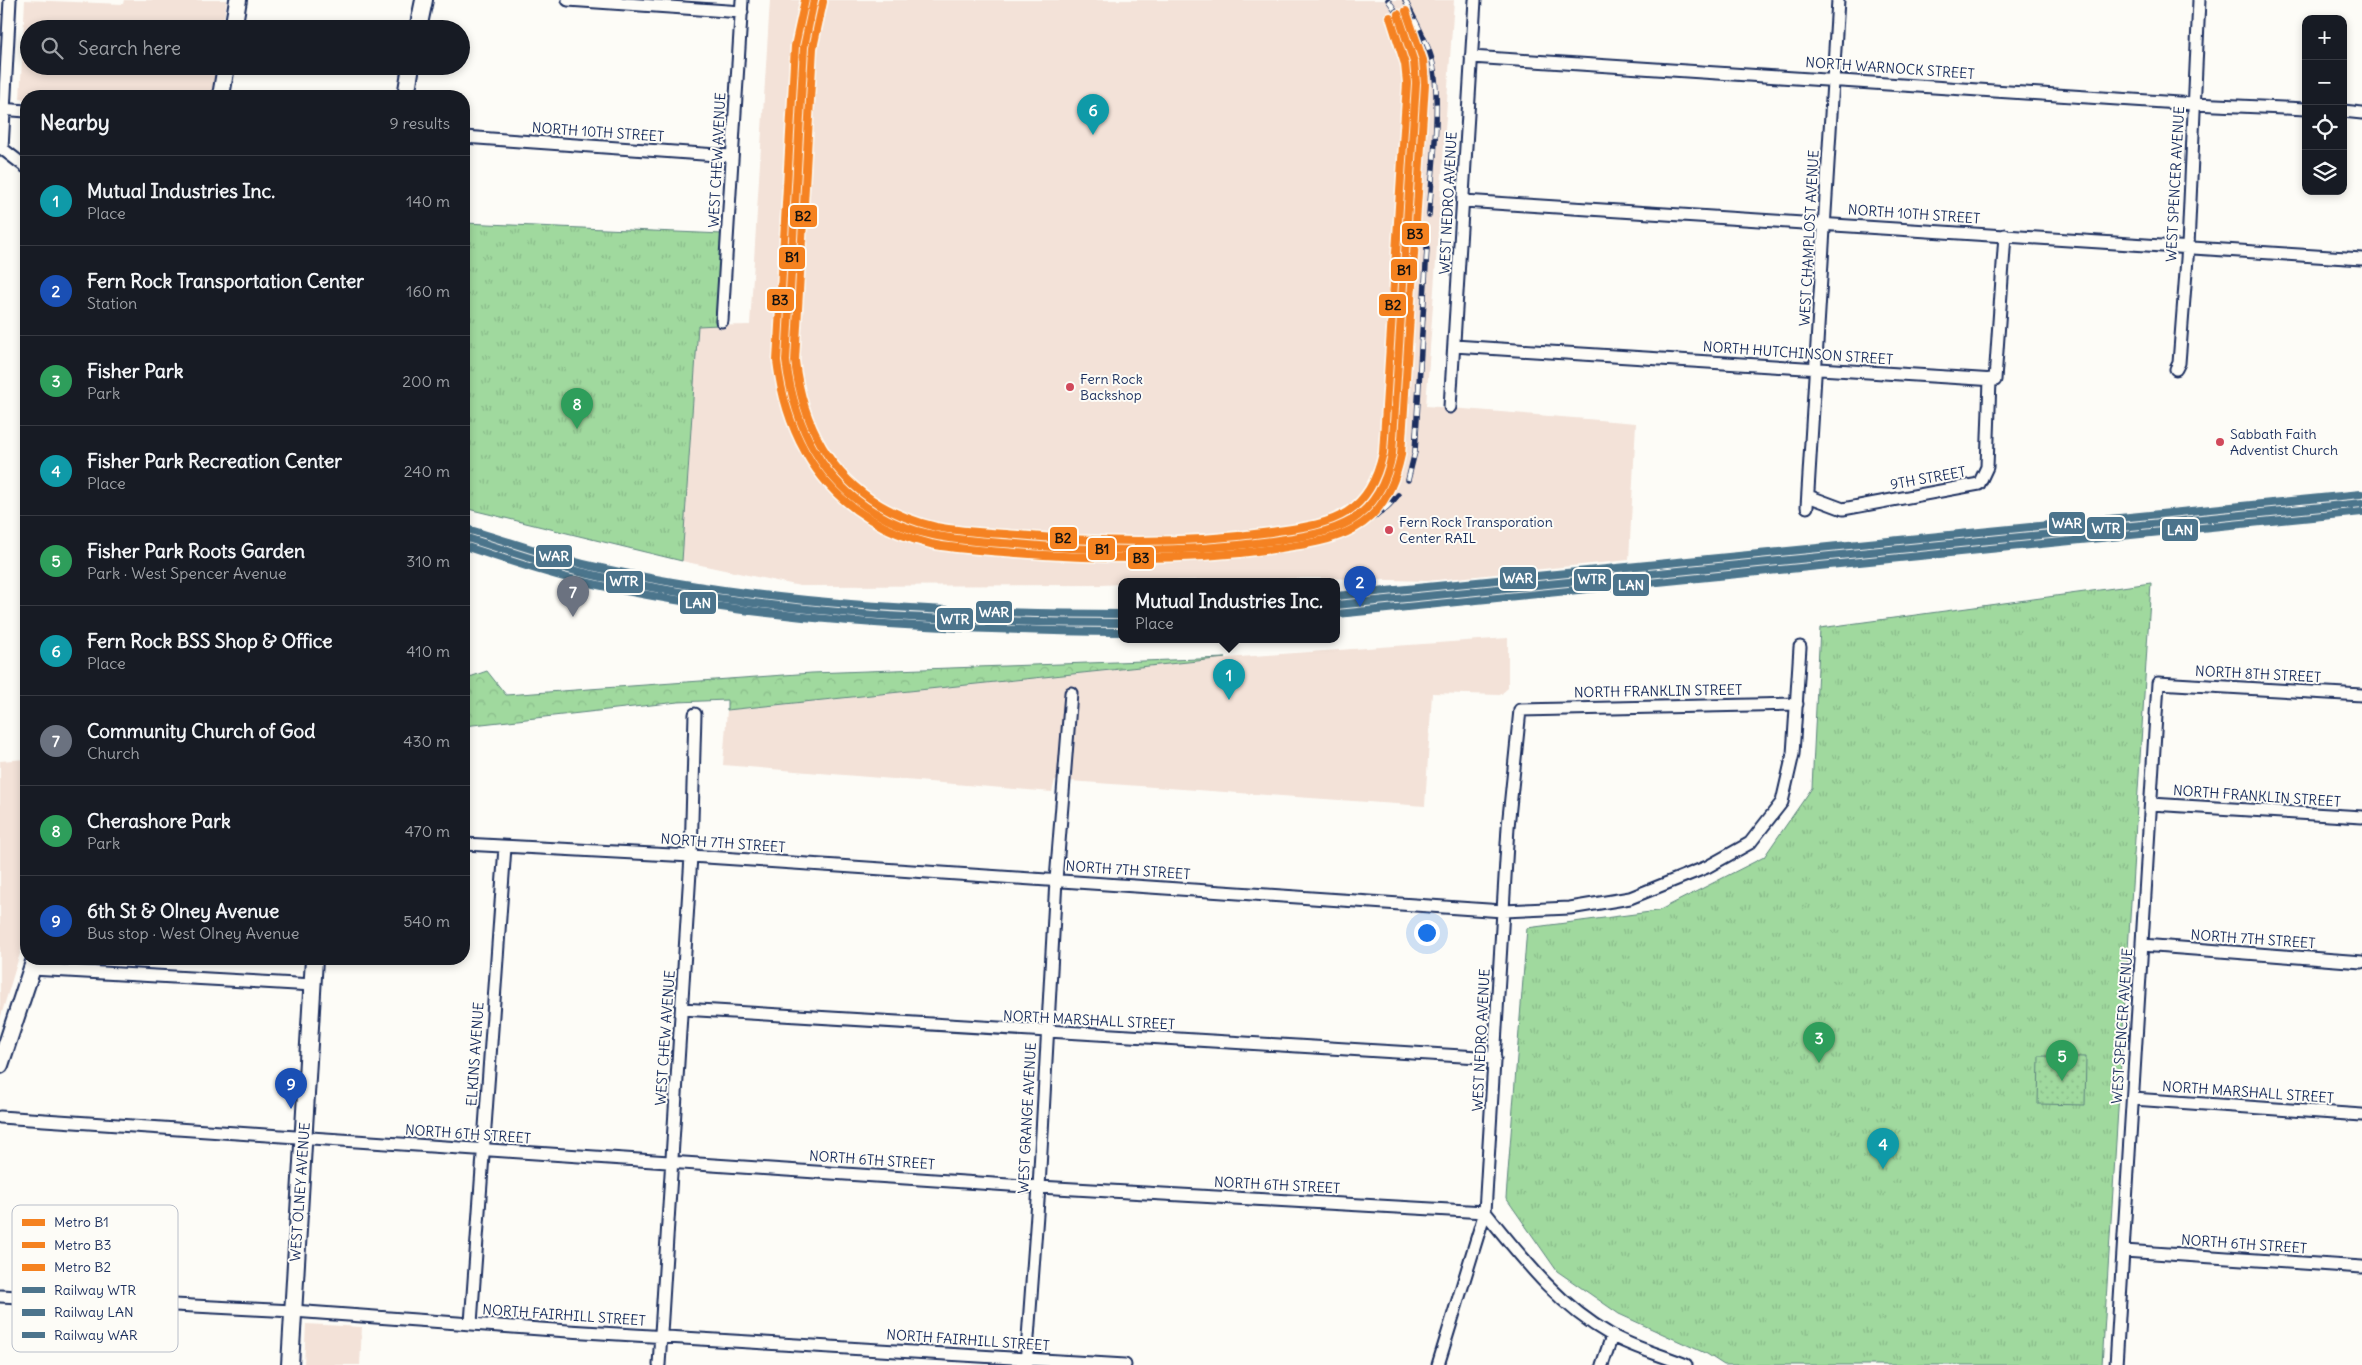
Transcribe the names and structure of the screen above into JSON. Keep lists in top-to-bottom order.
{
  "streets": {
    "street": [
      "NORTH WARNOCK STREET",
      "NORTH 10TH STREET",
      "WEST CHEW AVENUE",
      "WEST SPENCER AVENUE",
      "WEST NEDRO AVENUE",
      "WEST CHAMPLOST AVENUE",
      "NORTH HUTCHINSON STREET",
      "9TH STREET",
      "NORTH 8TH STREET",
      "NORTH FRANKLIN STREET",
      "NORTH 7TH STREET",
      "NORTH MARSHALL STREET",
      "ELKINS AVENUE",
      "WEST GRANGE AVENUE",
      "NORTH 6TH STREET",
      "WEST OLNEY AVENUE",
      "NORTH FAIRHILL STREET"
    ]
  },
  "crossings": [
    ["NORTH WARNOCK STREET", "WEST SPENCER AVENUE"],
    ["NORTH WARNOCK STREET", "WEST NEDRO AVENUE"],
    ["NORTH WARNOCK STREET", "WEST CHAMPLOST AVENUE"],
    ["NORTH 10TH STREET", "WEST CHEW AVENUE"],
    ["NORTH 10TH STREET", "WEST SPENCER AVENUE"],
    ["NORTH 10TH STREET", "WEST NEDRO AVENUE"],
    ["NORTH 10TH STREET", "WEST CHAMPLOST AVENUE"],
    ["WEST CHEW AVENUE", "NORTH 7TH STREET"],
    ["WEST CHEW AVENUE", "NORTH MARSHALL STREET"],
    ["WEST CHEW AVENUE", "NORTH 6TH STREET"],
    ["WEST CHEW AVENUE", "NORTH FAIRHILL STREET"],
    ["WEST SPENCER AVENUE", "NORTH 8TH STREET"],
    ["WEST SPENCER AVENUE", "NORTH FRANKLIN STREET"],
    ["WEST SPENCER AVENUE", "NORTH 7TH STREET"],
    ["WEST SPENCER AVENUE", "NORTH MARSHALL STREET"],
    ["WEST SPENCER AVENUE", "NORTH 6TH STREET"],
    ["WEST NEDRO AVENUE", "NORTH HUTCHINSON STREET"],
    ["WEST NEDRO AVENUE", "NORTH FRANKLIN STREET"],
    ["WEST NEDRO AVENUE", "NORTH 7TH STREET"],
    ["WEST NEDRO AVENUE", "NORTH MARSHALL STREET"],
    ["WEST NEDRO AVENUE", "NORTH 6TH STREET"],
    ["WEST CHAMPLOST AVENUE", "NORTH HUTCHINSON STREET"],
    ["WEST CHAMPLOST AVENUE", "9TH STREET"],
    ["NORTH HUTCHINSON STREET", "9TH STREET"],
    ["NORTH FRANKLIN STREET", "NORTH 7TH STREET"],
    ["NORTH 7TH STREET", "ELKINS AVENUE"],
    ["NORTH 7TH STREET", "WEST GRANGE AVENUE"],
    ["NORTH MARSHALL STREET", "WEST GRANGE AVENUE"],
    ["ELKINS AVENUE", "NORTH 6TH STREET"],
    ["ELKINS AVENUE", "NORTH FAIRHILL STREET"],
    ["WEST GRANGE AVENUE", "NORTH 6TH STREET"],
    ["WEST GRANGE AVENUE", "NORTH FAIRHILL STREET"],
    ["NORTH 6TH STREET", "WEST OLNEY AVENUE"],
    ["WEST OLNEY AVENUE", "NORTH FAIRHILL STREET"]
  ],
  "places": ["Fern Rock Backshop", "Sabbath Faith Adventist Church", "Fern Rock Transporation Center RAIL"],
  "lines": [
    "metro line B1",
    "metro line B3",
    "metro line B2",
    "rail line WAR",
    "rail line WTR",
    "rail line LAN"
  ],
  "legend": [
    "Metro B1",
    "Metro B3",
    "Metro B2",
    "Railway WTR",
    "Railway LAN",
    "Railway WAR"
  ],
  "page": {
    "map_buttons": ["+", "−"],
    "search": "Search here",
    "heading": ["Nearby", "9 results"],
    "pins": [
      "6",
      "8",
      "2",
      "7",
      "1",
      "3",
      "5",
      "9",
      "4"
    ],
    "list": [
      {
        "mark": "1",
        "name": "Mutual Industries Inc.",
        "note": "Place",
        "value": "140 m"
      },
      {
        "mark": "2",
        "name": "Fern Rock Transportation Center",
        "note": "Station",
        "value": "160 m"
      },
      {
        "mark": "3",
        "name": "Fisher Park",
        "note": "Park",
        "value": "200 m"
      },
      {
        "mark": "4",
        "name": "Fisher Park Recreation Center",
        "note": "Place",
        "value": "240 m"
      },
      {
        "mark": "5",
        "name": "Fisher Park Roots Garden",
        "note": "Park · West Spencer Avenue",
        "value": "310 m"
      },
      {
        "mark": "6",
        "name": "Fern Rock BSS Shop & Office",
        "note": "Place",
        "value": "410 m"
      },
      {
        "mark": "7",
        "name": "Community Church of God",
        "note": "Church",
        "value": "430 m"
      },
      {
        "mark": "8",
        "name": "Cherashore Park",
        "note": "Park",
        "value": "470 m"
      },
      {
        "mark": "9",
        "name": "6th St & Olney Avenue",
        "note": "Bus stop · West Olney Avenue",
        "value": "540 m"
      }
    ],
    "popup": ["Mutual Industries Inc.", "Place"]
  }
}
